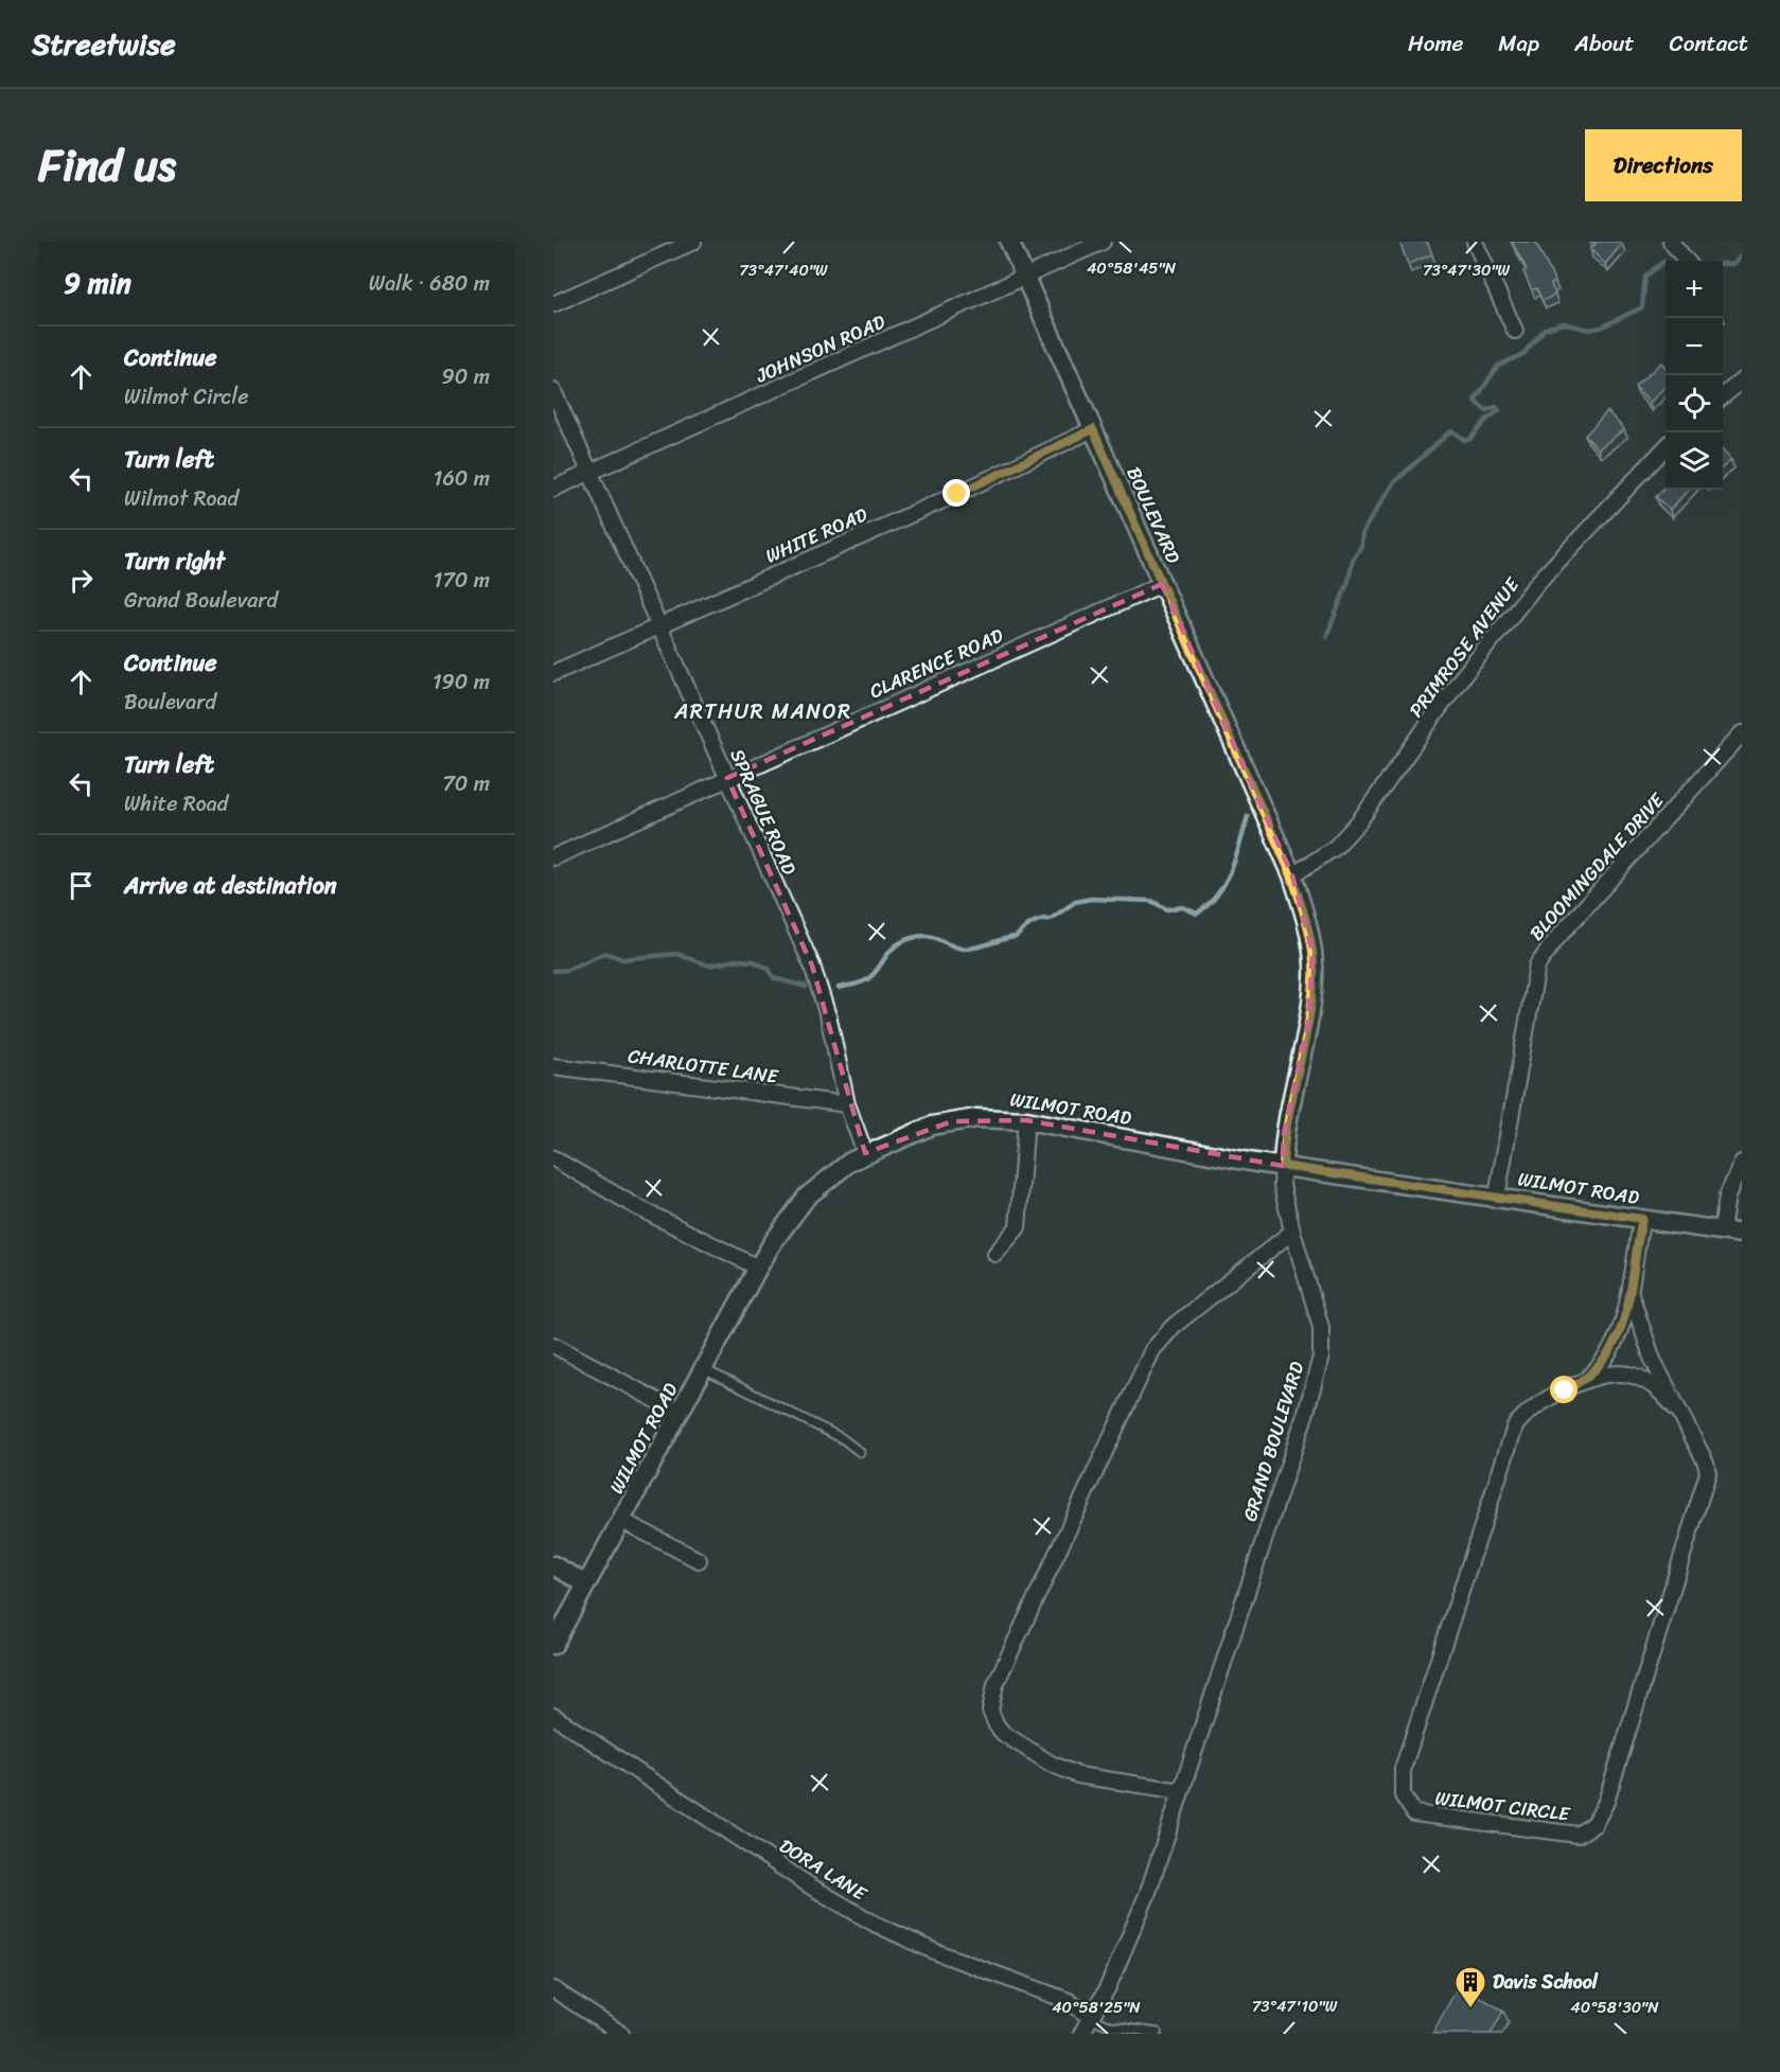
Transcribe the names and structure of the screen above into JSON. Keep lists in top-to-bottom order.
{
  "streets": {
    "street": [
      "JOHNSON ROAD",
      "BOULEVARD",
      "WHITE ROAD",
      "PRIMROSE AVENUE",
      "CLARENCE ROAD",
      "SPRAGUE ROAD",
      "BLOOMINGDALE DRIVE",
      "CHARLOTTE LANE",
      "WILMOT ROAD",
      "GRAND BOULEVARD",
      "WILMOT CIRCLE",
      "DORA LANE"
    ]
  },
  "crossings": [
    ["JOHNSON ROAD", "BOULEVARD"],
    ["JOHNSON ROAD", "SPRAGUE ROAD"],
    ["BOULEVARD", "WHITE ROAD"],
    ["BOULEVARD", "CLARENCE ROAD"],
    ["BOULEVARD", "GRAND BOULEVARD"],
    ["WHITE ROAD", "SPRAGUE ROAD"],
    ["PRIMROSE AVENUE", "GRAND BOULEVARD"],
    ["CLARENCE ROAD", "SPRAGUE ROAD"],
    ["SPRAGUE ROAD", "CHARLOTTE LANE"],
    ["SPRAGUE ROAD", "WILMOT ROAD"],
    ["BLOOMINGDALE DRIVE", "WILMOT ROAD"],
    ["WILMOT ROAD", "GRAND BOULEVARD"],
    ["WILMOT ROAD", "WILMOT CIRCLE"],
    ["GRAND BOULEVARD", "DORA LANE"]
  ],
  "districts": ["ARTHUR MANOR"],
  "places": {
    "building": ["Davis School"]
  },
  "page": {
    "header": "Streetwise",
    "nav": [
      "Home",
      "Map",
      "About",
      "Contact"
    ],
    "title": "Find us",
    "buttons": "Directions",
    "heading": ["9 min", "Walk · 680 m"],
    "map_buttons": ["+", "−"],
    "list": [
      ["Continue", "Wilmot Circle", "90 m"],
      ["Turn left", "Wilmot Road", "160 m"],
      ["Turn right", "Grand Boulevard", "170 m"],
      ["Continue", "Boulevard", "190 m"],
      ["Turn left", "White Road", "70 m"],
      "Arrive at destination"
    ]
  },
  "coordinates": [
    "40°58'45\"N",
    "73°47'40\"W",
    "73°47'30\"W",
    "73°47'10\"W",
    "40°58'25\"N",
    "40°58'30\"N"
  ]
}
